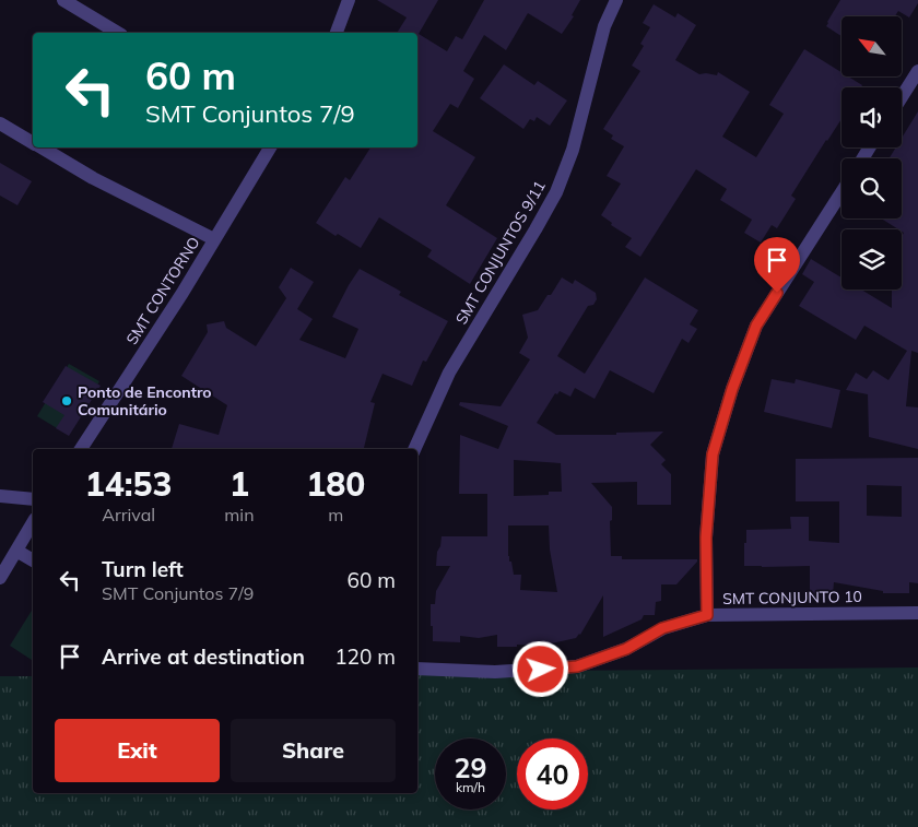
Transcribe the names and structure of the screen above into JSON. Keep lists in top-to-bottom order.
{
  "streets": {
    "street": ["SMT CONJUNTOS 9/11", "SMT CONTORNO", "SMT CONJUNTO 10"]
  },
  "places": ["Ponto de Encontro Comunitário"],
  "north": "top left",
  "page": {
    "turn": ["60 m", "SMT Conjuntos 7/9"],
    "eta": [
      "14:53",
      "Arrival",
      "1",
      "min",
      "180",
      "m"
    ],
    "list": [
      {
        "name": "Turn left",
        "note": "SMT Conjuntos 7/9",
        "value": "60 m"
      },
      {
        "name": "Arrive at destination",
        "value": "120 m"
      }
    ],
    "buttons": ["Exit", "Share"],
    "speed": "29 km/h",
    "limit": "40"
  }
}
